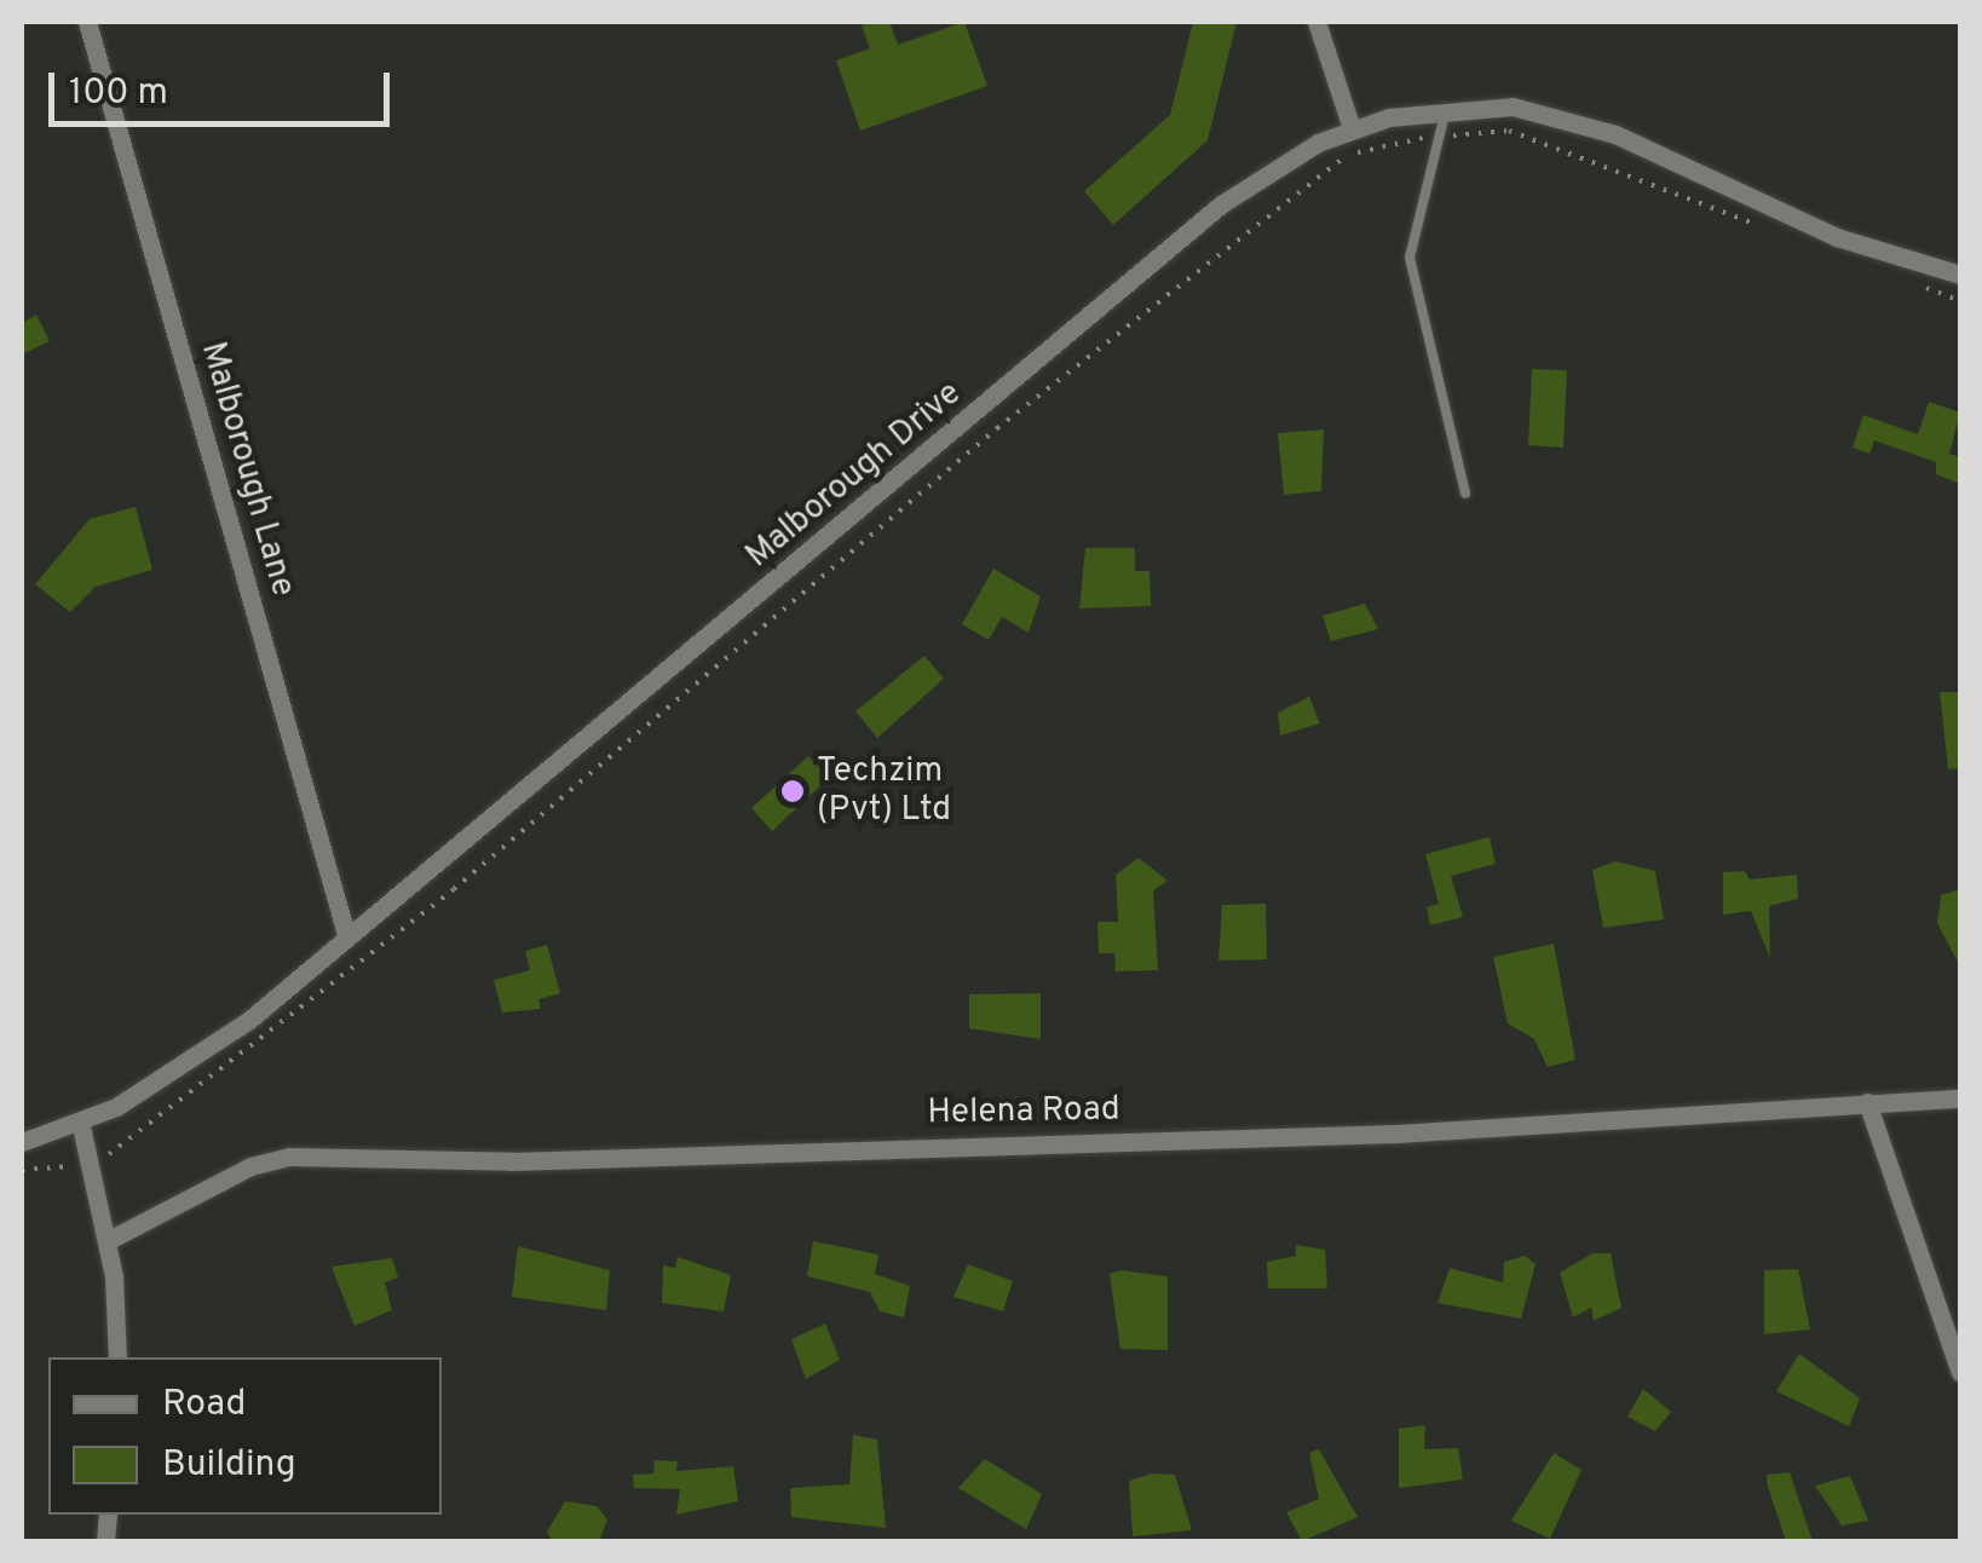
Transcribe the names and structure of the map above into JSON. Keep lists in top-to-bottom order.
{
  "streets": {
    "street": ["Malborough Lane", "Malborough Drive", "Helena Road"]
  },
  "crossings": [
    ["Malborough Lane", "Malborough Drive"]
  ],
  "places": ["Techzim (Pvt) Ltd"],
  "legend": ["Road", "Building"],
  "scale_bar": "100 m"
}
